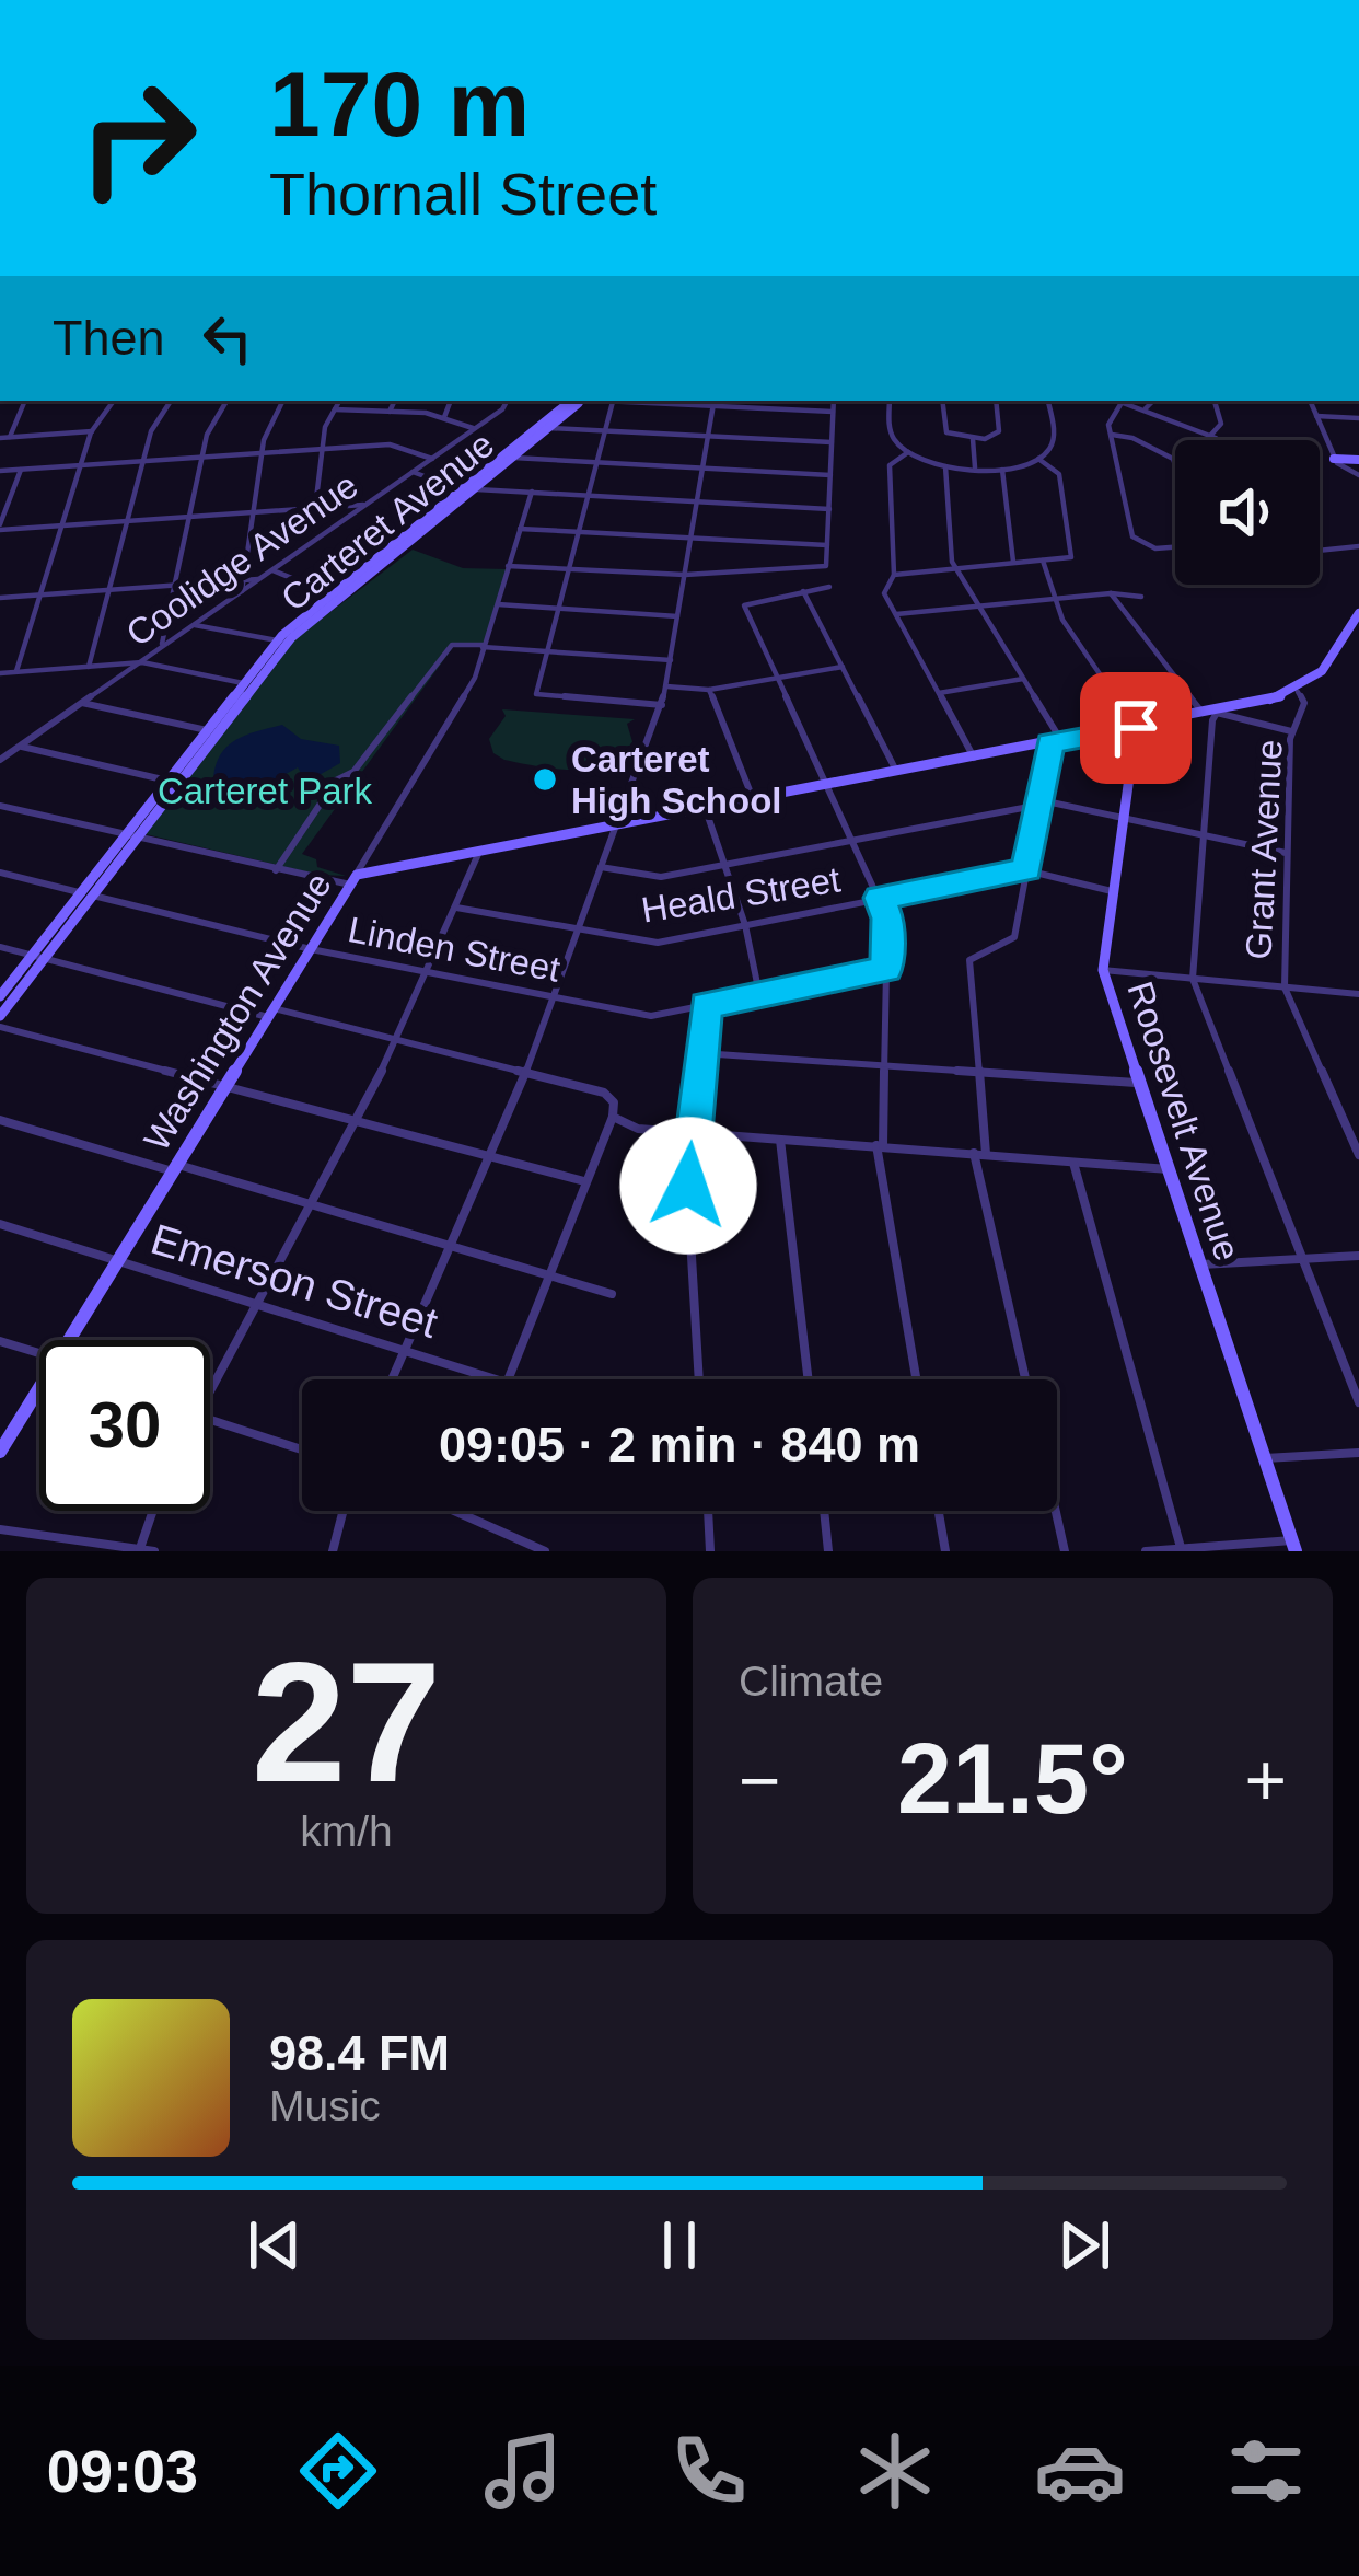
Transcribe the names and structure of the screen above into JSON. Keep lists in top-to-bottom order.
{
  "streets": {
    "street": [
      "Carteret Avenue",
      "Coolidge Avenue",
      "Grant Avenue",
      "Heald Street",
      "Linden Street",
      "Washington Avenue",
      "Roosevelt Avenue",
      "Emerson Street"
    ]
  },
  "crossings": [
    ["Carteret Avenue", "Linden Street"],
    ["Heald Street", "Roosevelt Avenue"],
    ["Linden Street", "Washington Avenue"],
    ["Washington Avenue", "Roosevelt Avenue"],
    ["Washington Avenue", "Emerson Street"]
  ],
  "parks": ["Carteret Park"],
  "places": ["Carteret High School"],
  "page": {
    "turn": ["170 m", "Thornall Street"],
    "then": "Then",
    "limit": "30",
    "trip": "09:05 · 2 min · 840 m",
    "tile": [
      ["27", "km/h"],
      "Climate"
    ],
    "heat": ["−", "21.5°", "+"],
    "song": ["98.4 FM", "Music"],
    "tabs": "09:03"
  }
}
